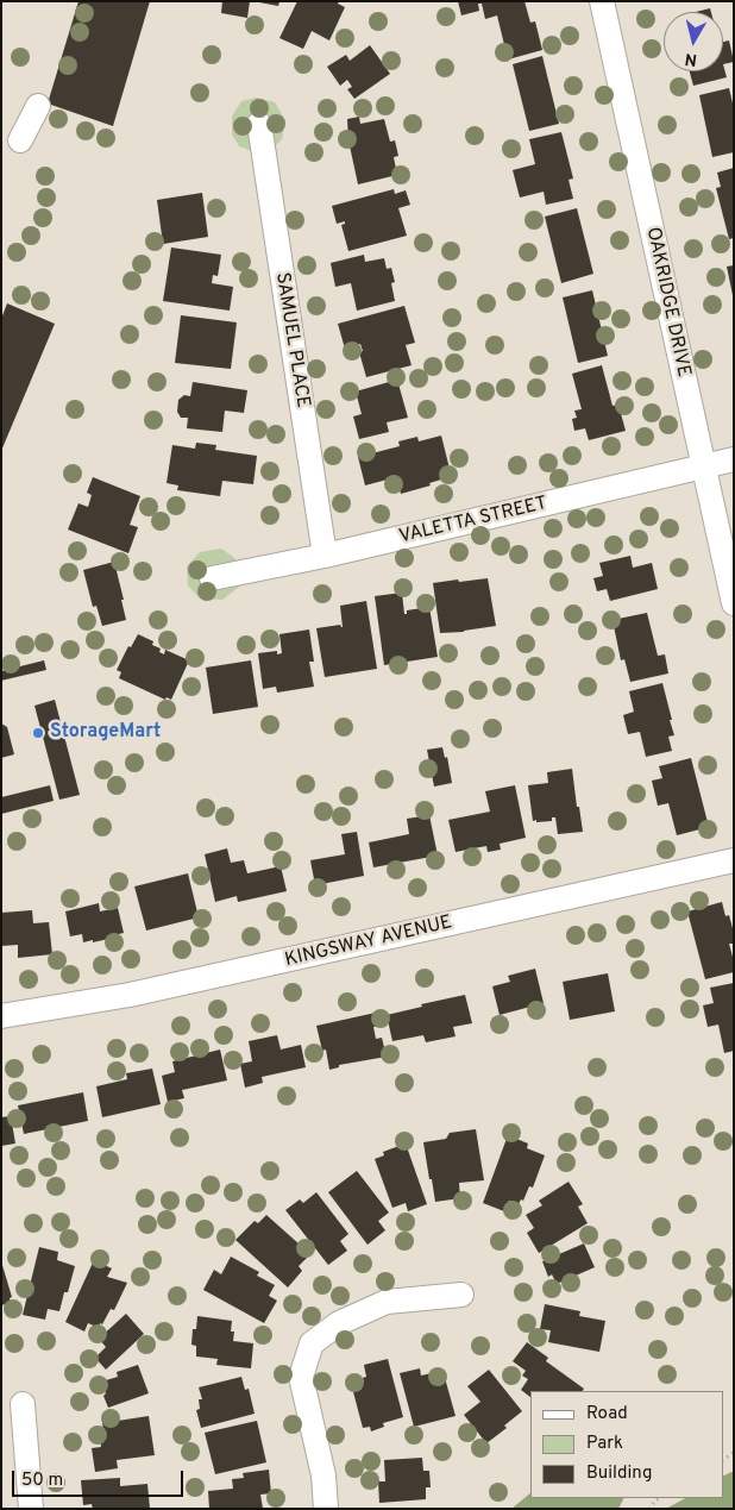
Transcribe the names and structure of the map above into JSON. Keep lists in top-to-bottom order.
{
  "streets": {
    "street": [
      "OAKRIDGE DRIVE",
      "SAMUEL PLACE",
      "VALETTA STREET",
      "KINGSWAY AVENUE"
    ]
  },
  "crossings": [
    ["OAKRIDGE DRIVE", "VALETTA STREET"],
    ["SAMUEL PLACE", "VALETTA STREET"]
  ],
  "places": ["StorageMart"],
  "legend": ["Road", "Park", "Building"],
  "scale_bar": "50 m",
  "north": "bottom"
}
